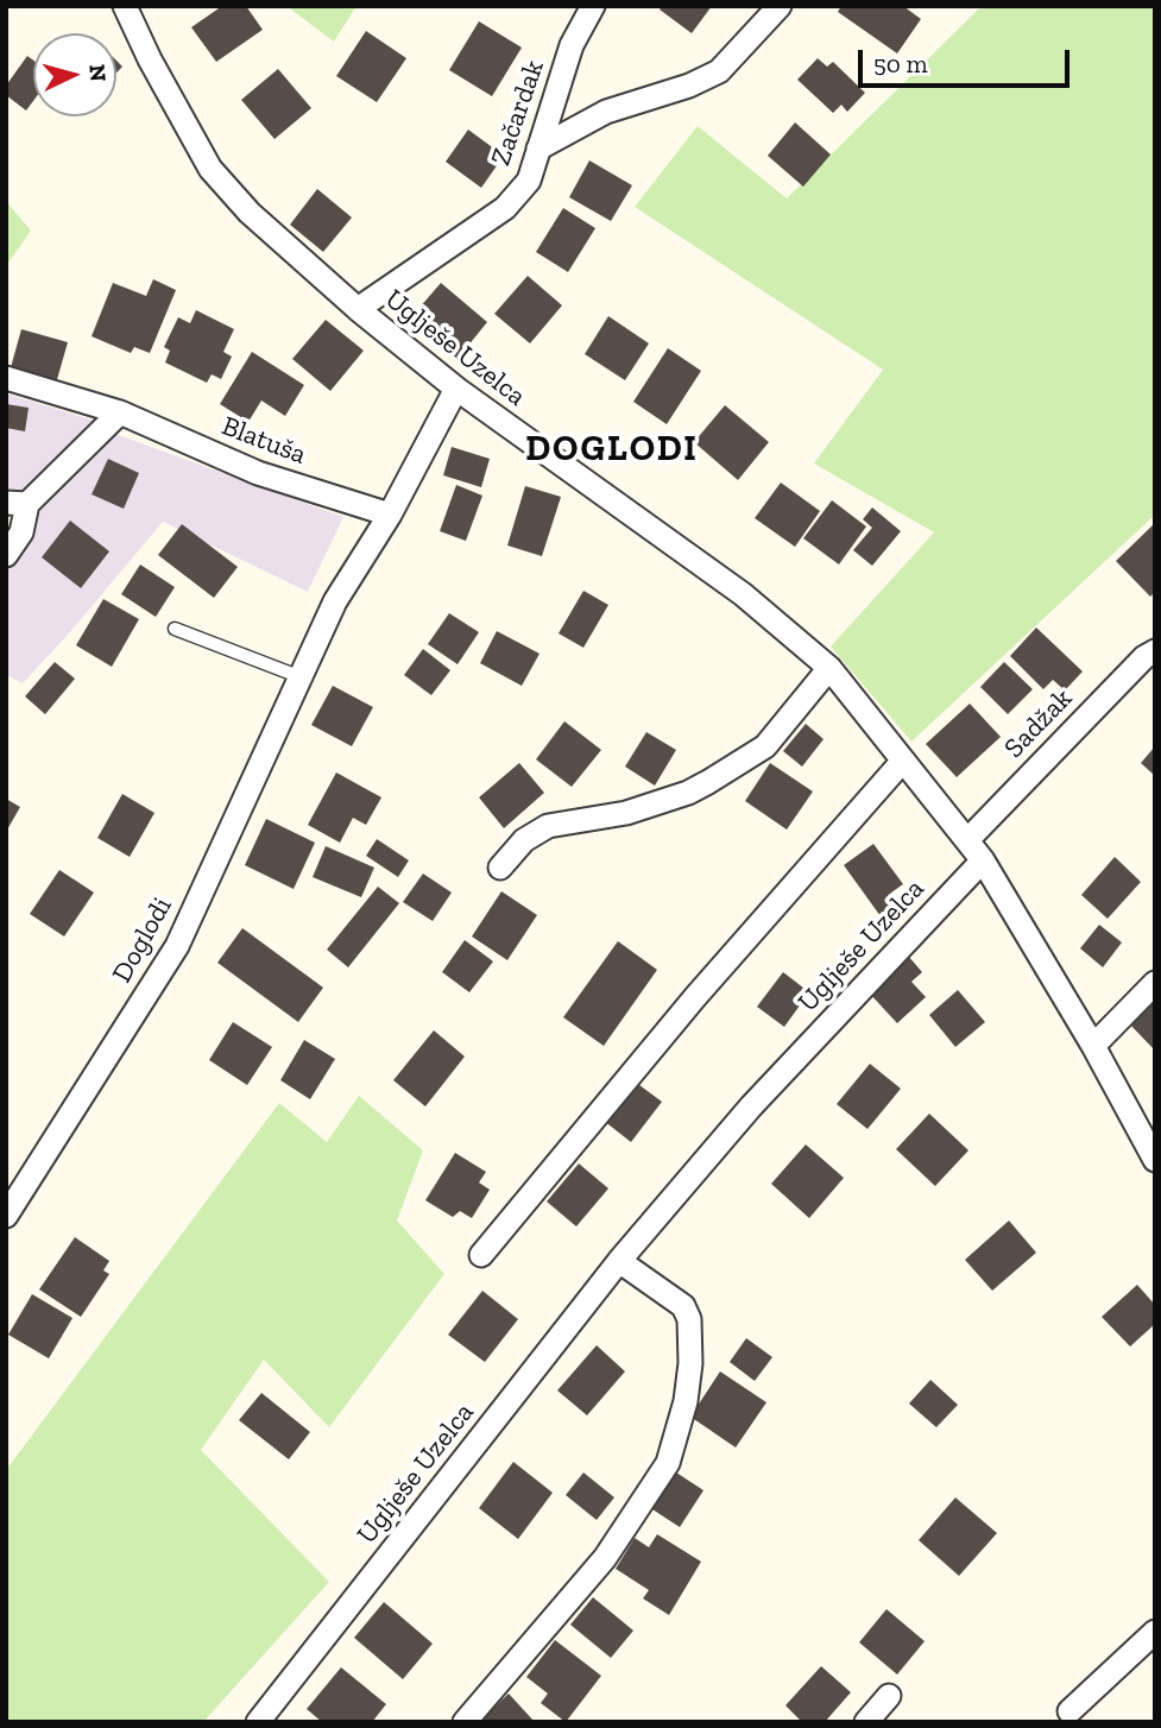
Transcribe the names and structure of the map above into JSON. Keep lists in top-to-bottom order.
{
  "streets": {
    "street": [
      "Začardak",
      "Uglješe Uzelca",
      "Blatuša",
      "Sadžak",
      "Doglodi"
    ]
  },
  "crossings": [
    ["Začardak", "Uglješe Uzelca"],
    ["Uglješe Uzelca", "Sadžak"],
    ["Uglješe Uzelca", "Doglodi"],
    ["Blatuša", "Doglodi"]
  ],
  "districts": ["DOGLODI"],
  "scale_bar": "50 m",
  "north": "right"
}
